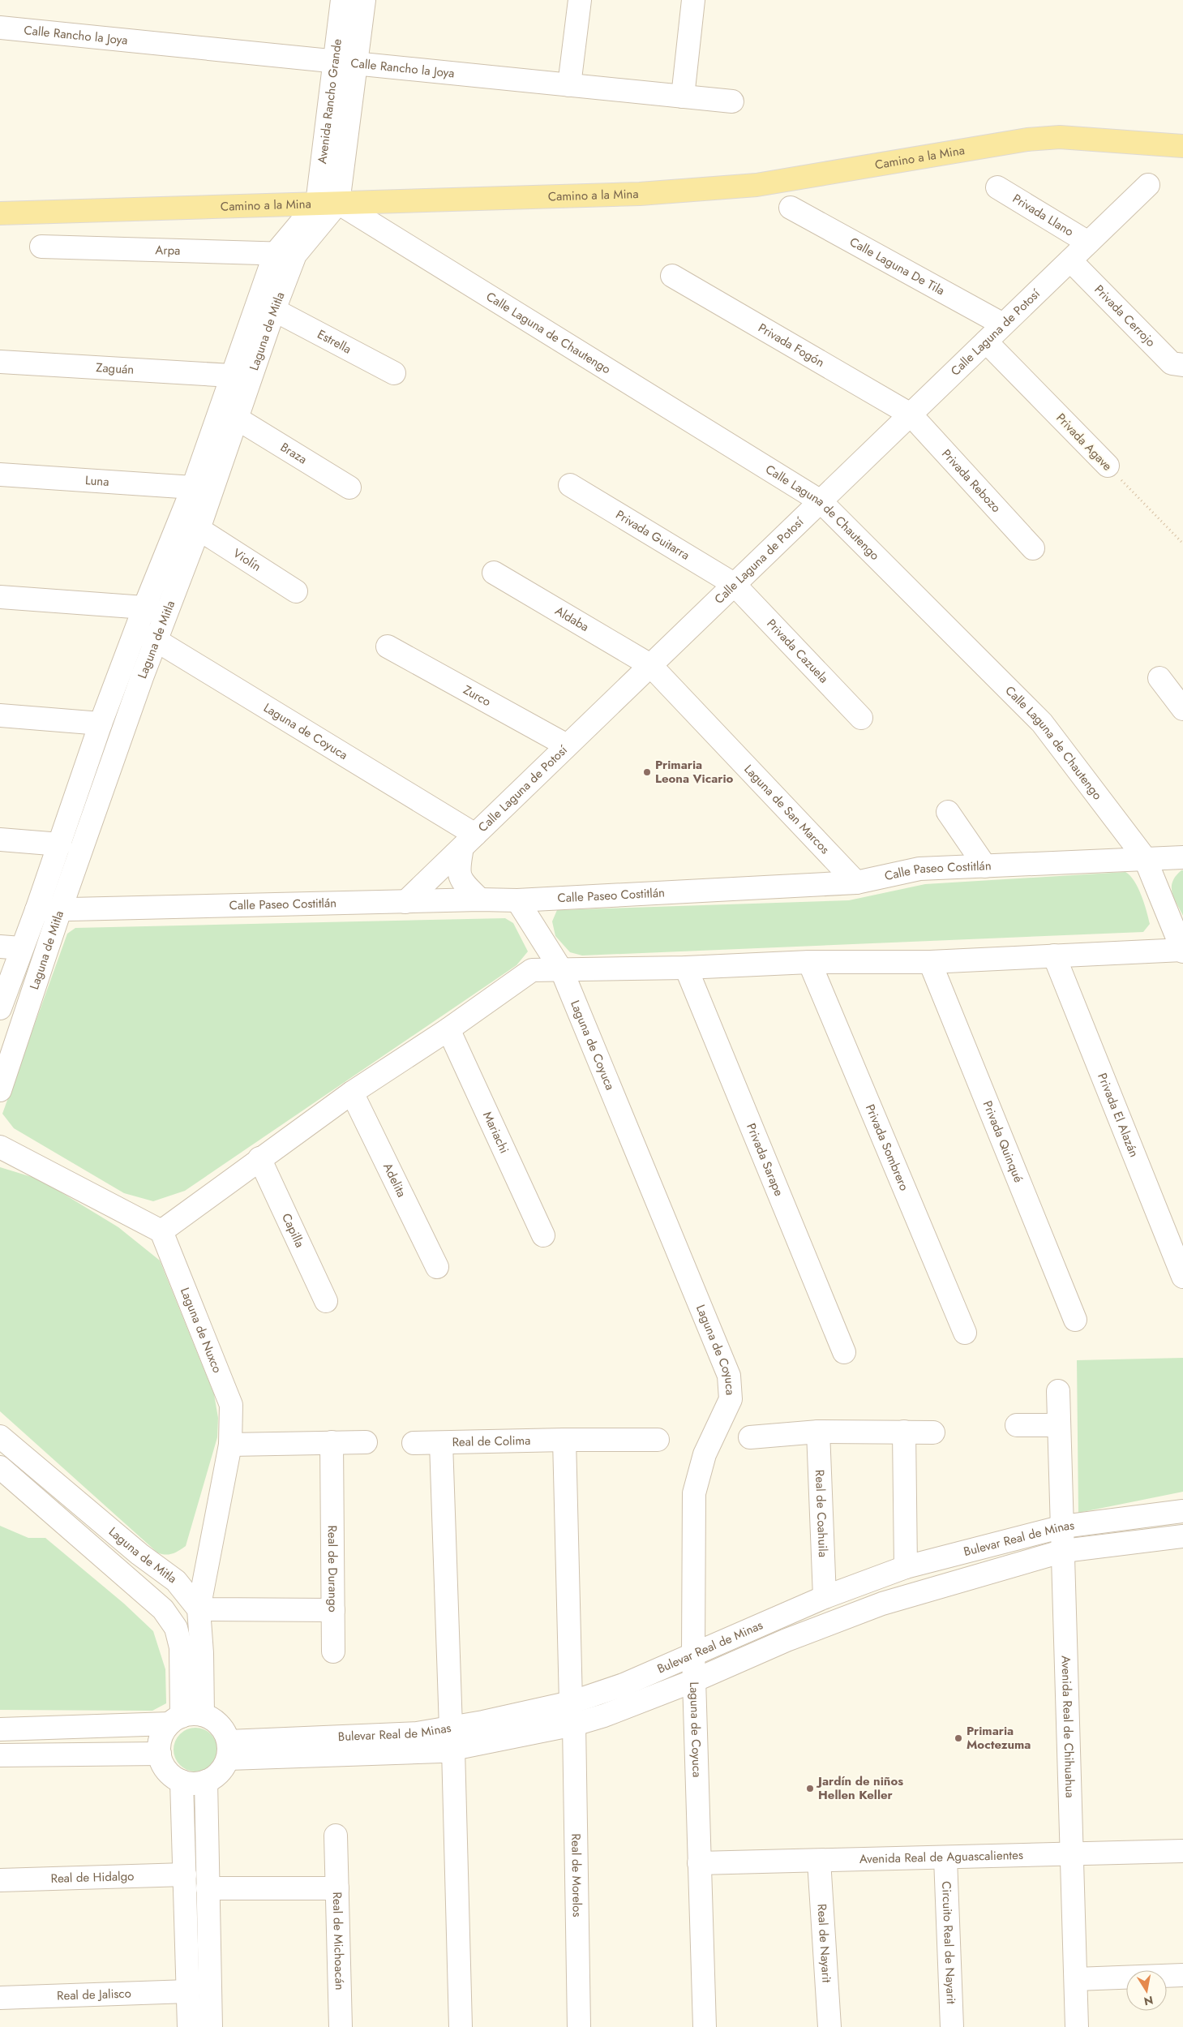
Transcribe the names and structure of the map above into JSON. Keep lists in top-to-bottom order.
{
  "streets": {
    "main road": ["Camino a la Mina"],
    "street": [
      "Calle Rancho la Joya",
      "Avenida Rancho Grande",
      "Privada Llano",
      "Arpa",
      "Calle Laguna De Tila",
      "Privada Cerrojo",
      "Laguna de Mitla",
      "Calle Laguna de Potosí",
      "Calle Laguna de Chautengo",
      "Estrella",
      "Privada Fogón",
      "Zaguán",
      "Privada Agave",
      "Braza",
      "Luna",
      "Privada Rebozo",
      "Privada Guitarra",
      "Violín",
      "Aldaba",
      "Privada Cazuela",
      "Zurco",
      "Laguna de Coyuca",
      "Laguna de San Marcos",
      "Calle Paseo Costitlán",
      "Privada El Alazán",
      "Mariachi",
      "Privada Quinqué",
      "Privada Sombrero",
      "Privada Sarape",
      "Adelita",
      "Capilla",
      "Laguna de Nuxco",
      "Real de Colima",
      "Real de Coahuila",
      "Bulevar Real de Minas",
      "Real de Durango",
      "Avenida Real de Chihuahua",
      "Avenida Real de Aguascalientes",
      "Real de Morelos",
      "Real de Hidalgo",
      "Real de Michoacán",
      "Circuito Real de Nayarit",
      "Real de Nayarit",
      "Real de Jalisco"
    ]
  },
  "crossings": [
    ["Calle Rancho la Joya", "Avenida Rancho Grande"],
    ["Avenida Rancho Grande", "Camino a la Mina"],
    ["Avenida Rancho Grande", "Laguna de Mitla"],
    ["Avenida Rancho Grande", "Calle Laguna de Chautengo"],
    ["Camino a la Mina", "Laguna de Mitla"],
    ["Camino a la Mina", "Calle Laguna de Chautengo"],
    ["Privada Llano", "Calle Laguna de Potosí"],
    ["Arpa", "Laguna de Mitla"],
    ["Calle Laguna De Tila", "Calle Laguna de Potosí"],
    ["Privada Cerrojo", "Calle Laguna de Potosí"],
    ["Laguna de Mitla", "Calle Laguna de Chautengo"],
    ["Laguna de Mitla", "Estrella"],
    ["Laguna de Mitla", "Zaguán"],
    ["Laguna de Mitla", "Braza"],
    ["Laguna de Mitla", "Luna"],
    ["Laguna de Mitla", "Violín"],
    ["Laguna de Mitla", "Laguna de Coyuca"],
    ["Laguna de Mitla", "Calle Paseo Costitlán"],
    ["Laguna de Mitla", "Laguna de Nuxco"],
    ["Laguna de Mitla", "Real de Durango"],
    ["Calle Laguna de Potosí", "Calle Laguna de Chautengo"],
    ["Calle Laguna de Potosí", "Privada Fogón"],
    ["Calle Laguna de Potosí", "Privada Agave"],
    ["Calle Laguna de Potosí", "Privada Rebozo"],
    ["Calle Laguna de Potosí", "Privada Guitarra"],
    ["Calle Laguna de Potosí", "Aldaba"],
    ["Calle Laguna de Potosí", "Privada Cazuela"],
    ["Calle Laguna de Potosí", "Zurco"],
    ["Calle Laguna de Potosí", "Laguna de Coyuca"],
    ["Calle Laguna de Potosí", "Laguna de San Marcos"],
    ["Calle Laguna de Potosí", "Calle Paseo Costitlán"],
    ["Calle Laguna de Chautengo", "Calle Paseo Costitlán"],
    ["Privada Fogón", "Privada Rebozo"],
    ["Privada Guitarra", "Privada Cazuela"],
    ["Aldaba", "Laguna de San Marcos"],
    ["Laguna de Coyuca", "Calle Paseo Costitlán"],
    ["Laguna de Coyuca", "Bulevar Real de Minas"],
    ["Laguna de Coyuca", "Avenida Real de Aguascalientes"],
    ["Laguna de San Marcos", "Calle Paseo Costitlán"],
    ["Laguna de Nuxco", "Real de Durango"],
    ["Real de Colima", "Bulevar Real de Minas"],
    ["Real de Coahuila", "Bulevar Real de Minas"],
    ["Bulevar Real de Minas", "Avenida Real de Chihuahua"],
    ["Bulevar Real de Minas", "Real de Morelos"],
    ["Avenida Real de Chihuahua", "Avenida Real de Aguascalientes"],
    ["Avenida Real de Aguascalientes", "Circuito Real de Nayarit"],
    ["Avenida Real de Aguascalientes", "Real de Nayarit"]
  ],
  "places": ["Primaria Leona Vicario", "Primaria Moctezuma", "Jardín de niños Hellen Keller"],
  "north": "bottom"
}
